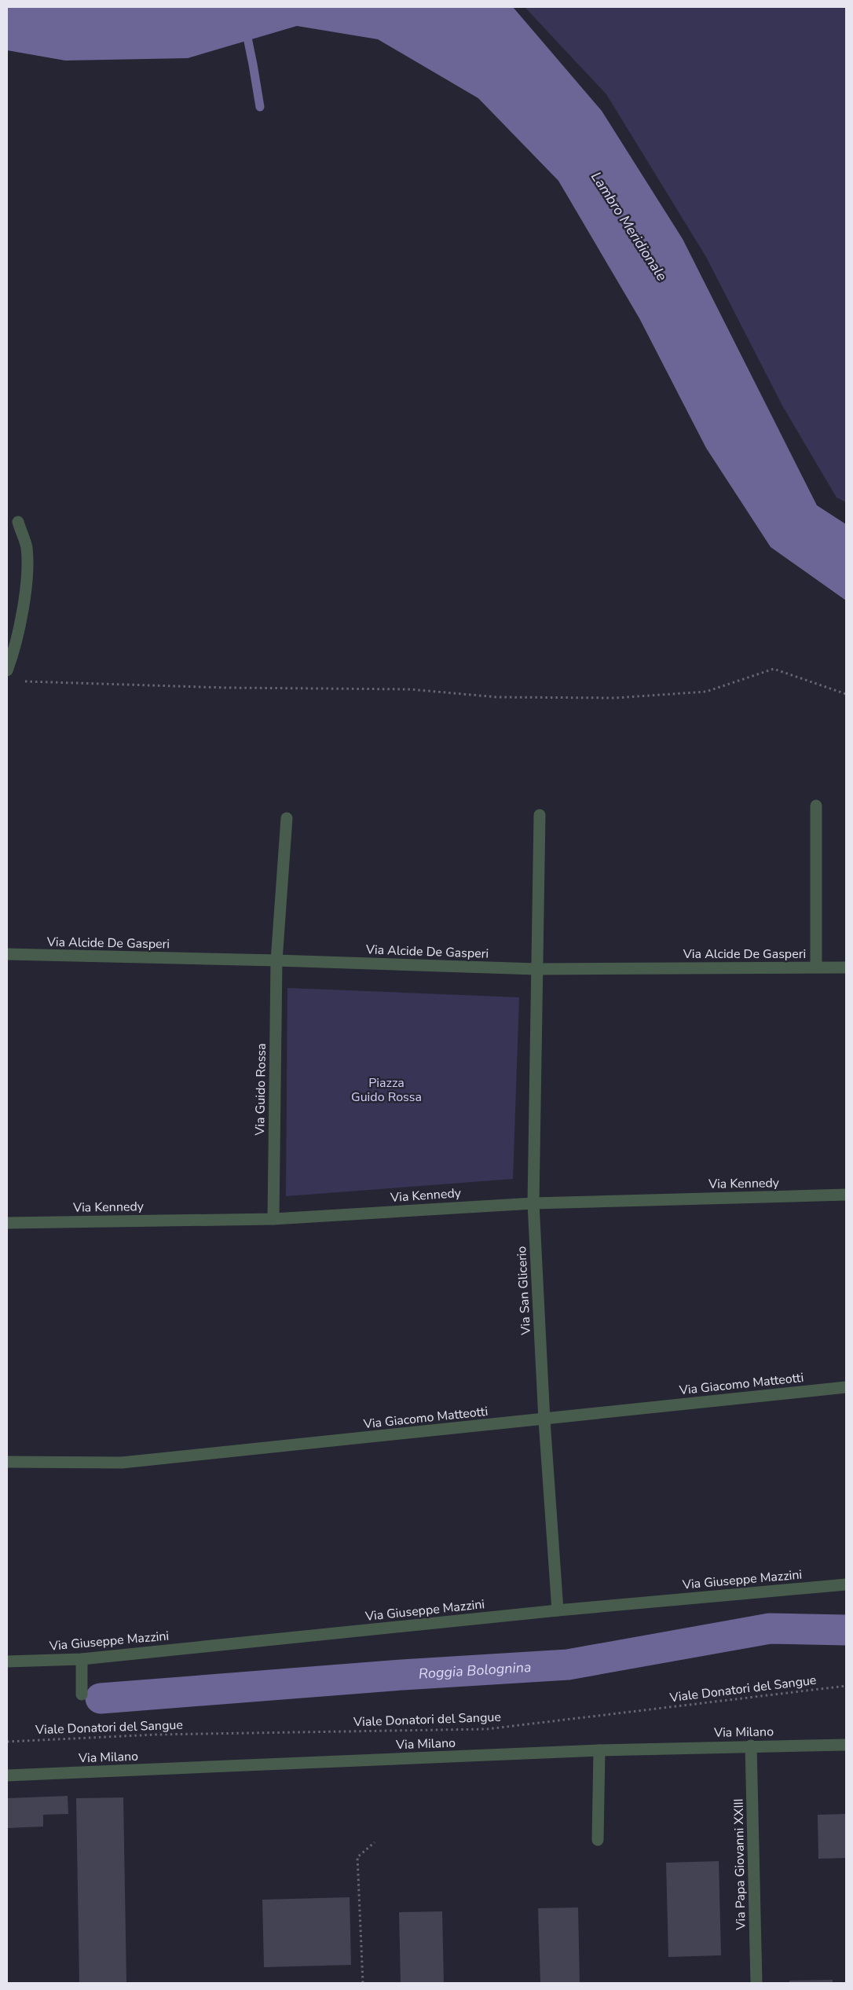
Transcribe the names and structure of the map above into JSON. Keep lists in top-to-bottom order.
{
  "streets": {
    "street": [
      "Via Alcide De Gasperi",
      "Via Guido Rossa",
      "Via Kennedy",
      "Via San Glicerio",
      "Via Giacomo Matteotti",
      "Via Giuseppe Mazzini",
      "Via Milano",
      "Via Papa Giovanni XXIII"
    ],
    "path": ["Viale Donatori del Sangue"]
  },
  "crossings": [
    ["Via Alcide De Gasperi", "Via Guido Rossa"],
    ["Via Alcide De Gasperi", "Via San Glicerio"],
    ["Via Guido Rossa", "Via Kennedy"],
    ["Via Kennedy", "Via San Glicerio"],
    ["Via San Glicerio", "Via Giacomo Matteotti"],
    ["Via San Glicerio", "Via Giuseppe Mazzini"],
    ["Via Milano", "Via Papa Giovanni XXIII"]
  ],
  "water": ["Lambro Meridionale", "Roggia Bolognina"],
  "parks": ["Piazza Guido Rossa"]
}
